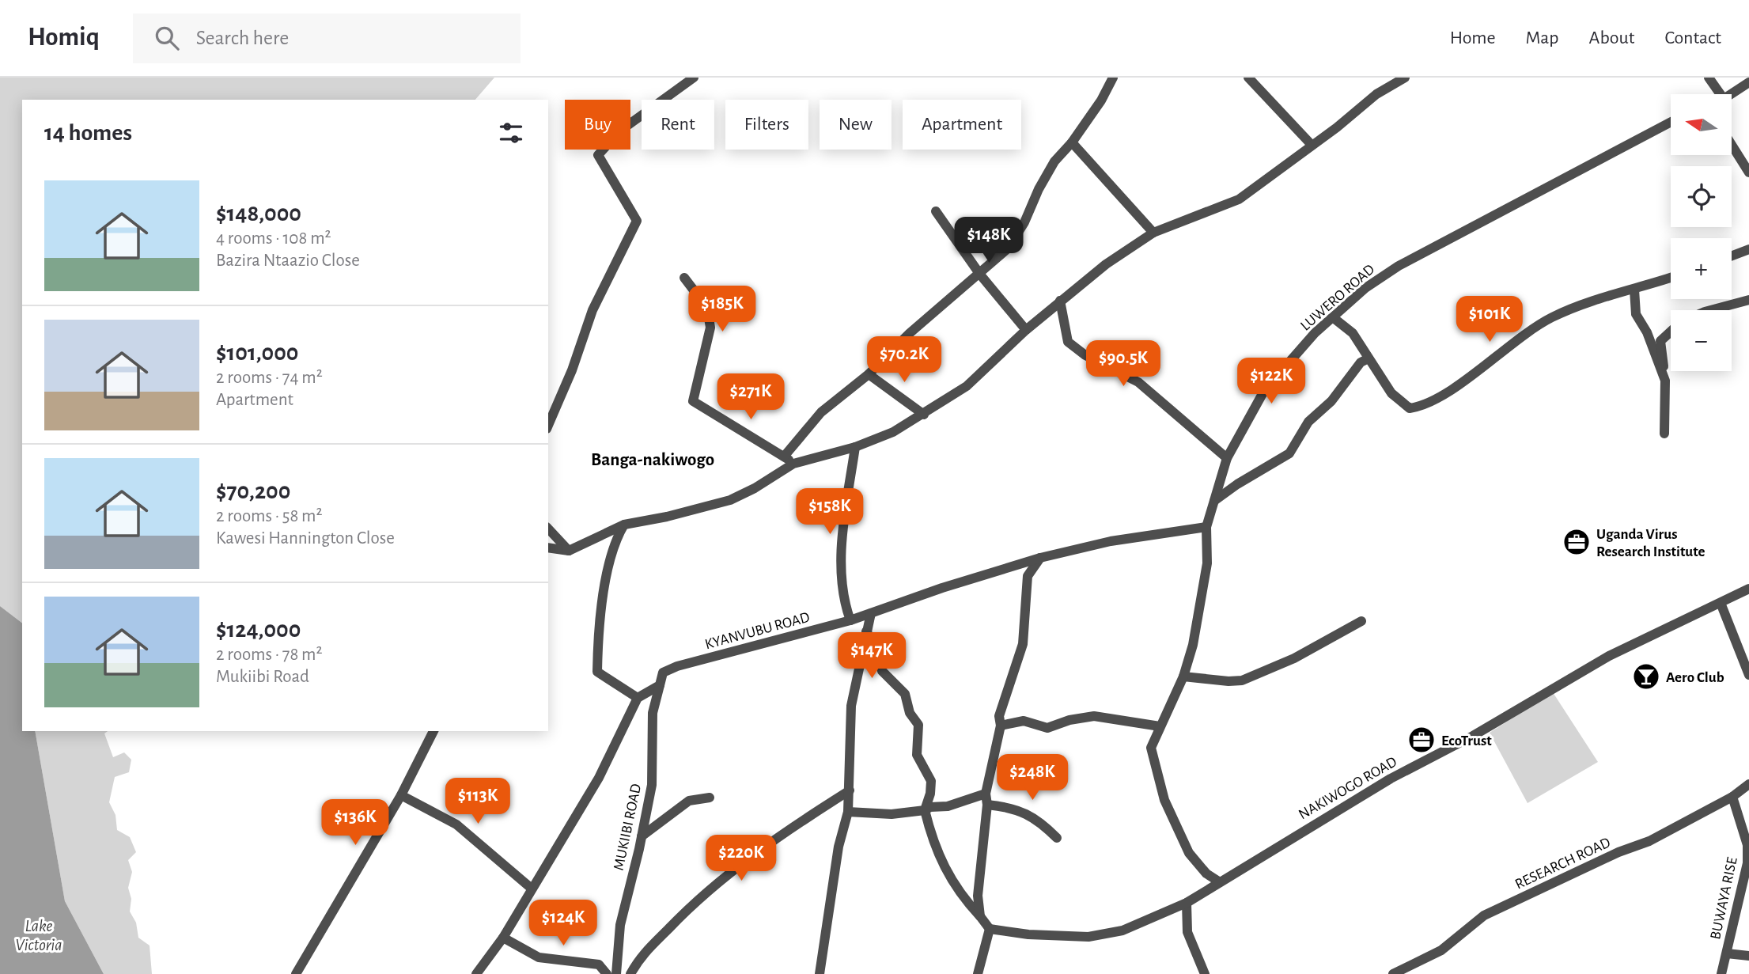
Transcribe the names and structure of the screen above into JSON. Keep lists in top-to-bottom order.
{
  "streets": {
    "street": [
      "LUWERO ROAD",
      "KYANVUBU ROAD",
      "NAKIWOGO ROAD",
      "MUKIIBI ROAD",
      "RESEARCH ROAD",
      "BUWAYA RISE"
    ]
  },
  "crossings": [
    ["LUWERO ROAD", "KYANVUBU ROAD"],
    ["LUWERO ROAD", "NAKIWOGO ROAD"],
    ["KYANVUBU ROAD", "MUKIIBI ROAD"],
    ["RESEARCH ROAD", "BUWAYA RISE"]
  ],
  "districts": ["Banga-nakiwogo"],
  "water": ["Lake Victoria"],
  "places": {
    "office": ["Uganda Virus Research Institute", "EcoTrust"],
    "bar": ["Aero Club"]
  },
  "north": "left",
  "page": {
    "header": "Homiq",
    "search": "Search here",
    "nav": [
      "Home",
      "Map",
      "About",
      "Contact"
    ],
    "map_buttons": ["+", "−"],
    "chip": [
      "Buy",
      "Rent",
      "Filters",
      "New",
      "Apartment"
    ],
    "heading": "14 homes",
    "list": [
      {
        "name": "$148,000",
        "note": "4 rooms · 108 m² · Bazira Ntaazio Close"
      },
      {
        "name": "$101,000",
        "note": "2 rooms · 74 m² · Apartment"
      },
      {
        "name": "$70,200",
        "note": "2 rooms · 58 m² · Kawesi Hannington Close"
      },
      {
        "name": "$124,000",
        "note": "2 rooms · 78 m² · Mukiibi Road"
      }
    ],
    "price": [
      "$148K",
      "$185K",
      "$101K",
      "$70.2K",
      "$90.5K",
      "$122K",
      "$271K",
      "$158K",
      "$147K",
      "$248K",
      "$113K",
      "$136K",
      "$220K",
      "$124K"
    ]
  }
}
